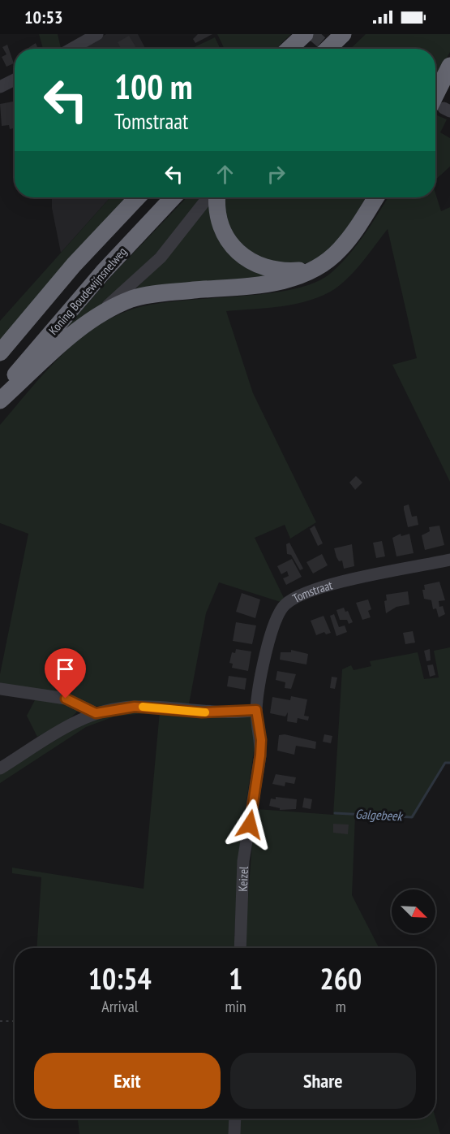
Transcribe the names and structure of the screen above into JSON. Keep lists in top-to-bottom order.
{
  "streets": {
    "highway": ["Koning Boudewijnsnelweg"],
    "street": ["Tomstraat", "Keizel"]
  },
  "crossings": [
    ["Tomstraat", "Keizel"]
  ],
  "water": ["Galgebeek"],
  "north": "bottom right",
  "page": {
    "status": "10:53",
    "turn": ["100 m", "Tomstraat"],
    "eta": [
      "10:54",
      "Arrival",
      "1",
      "min",
      "260",
      "m"
    ],
    "buttons": ["Exit", "Share"]
  }
}
